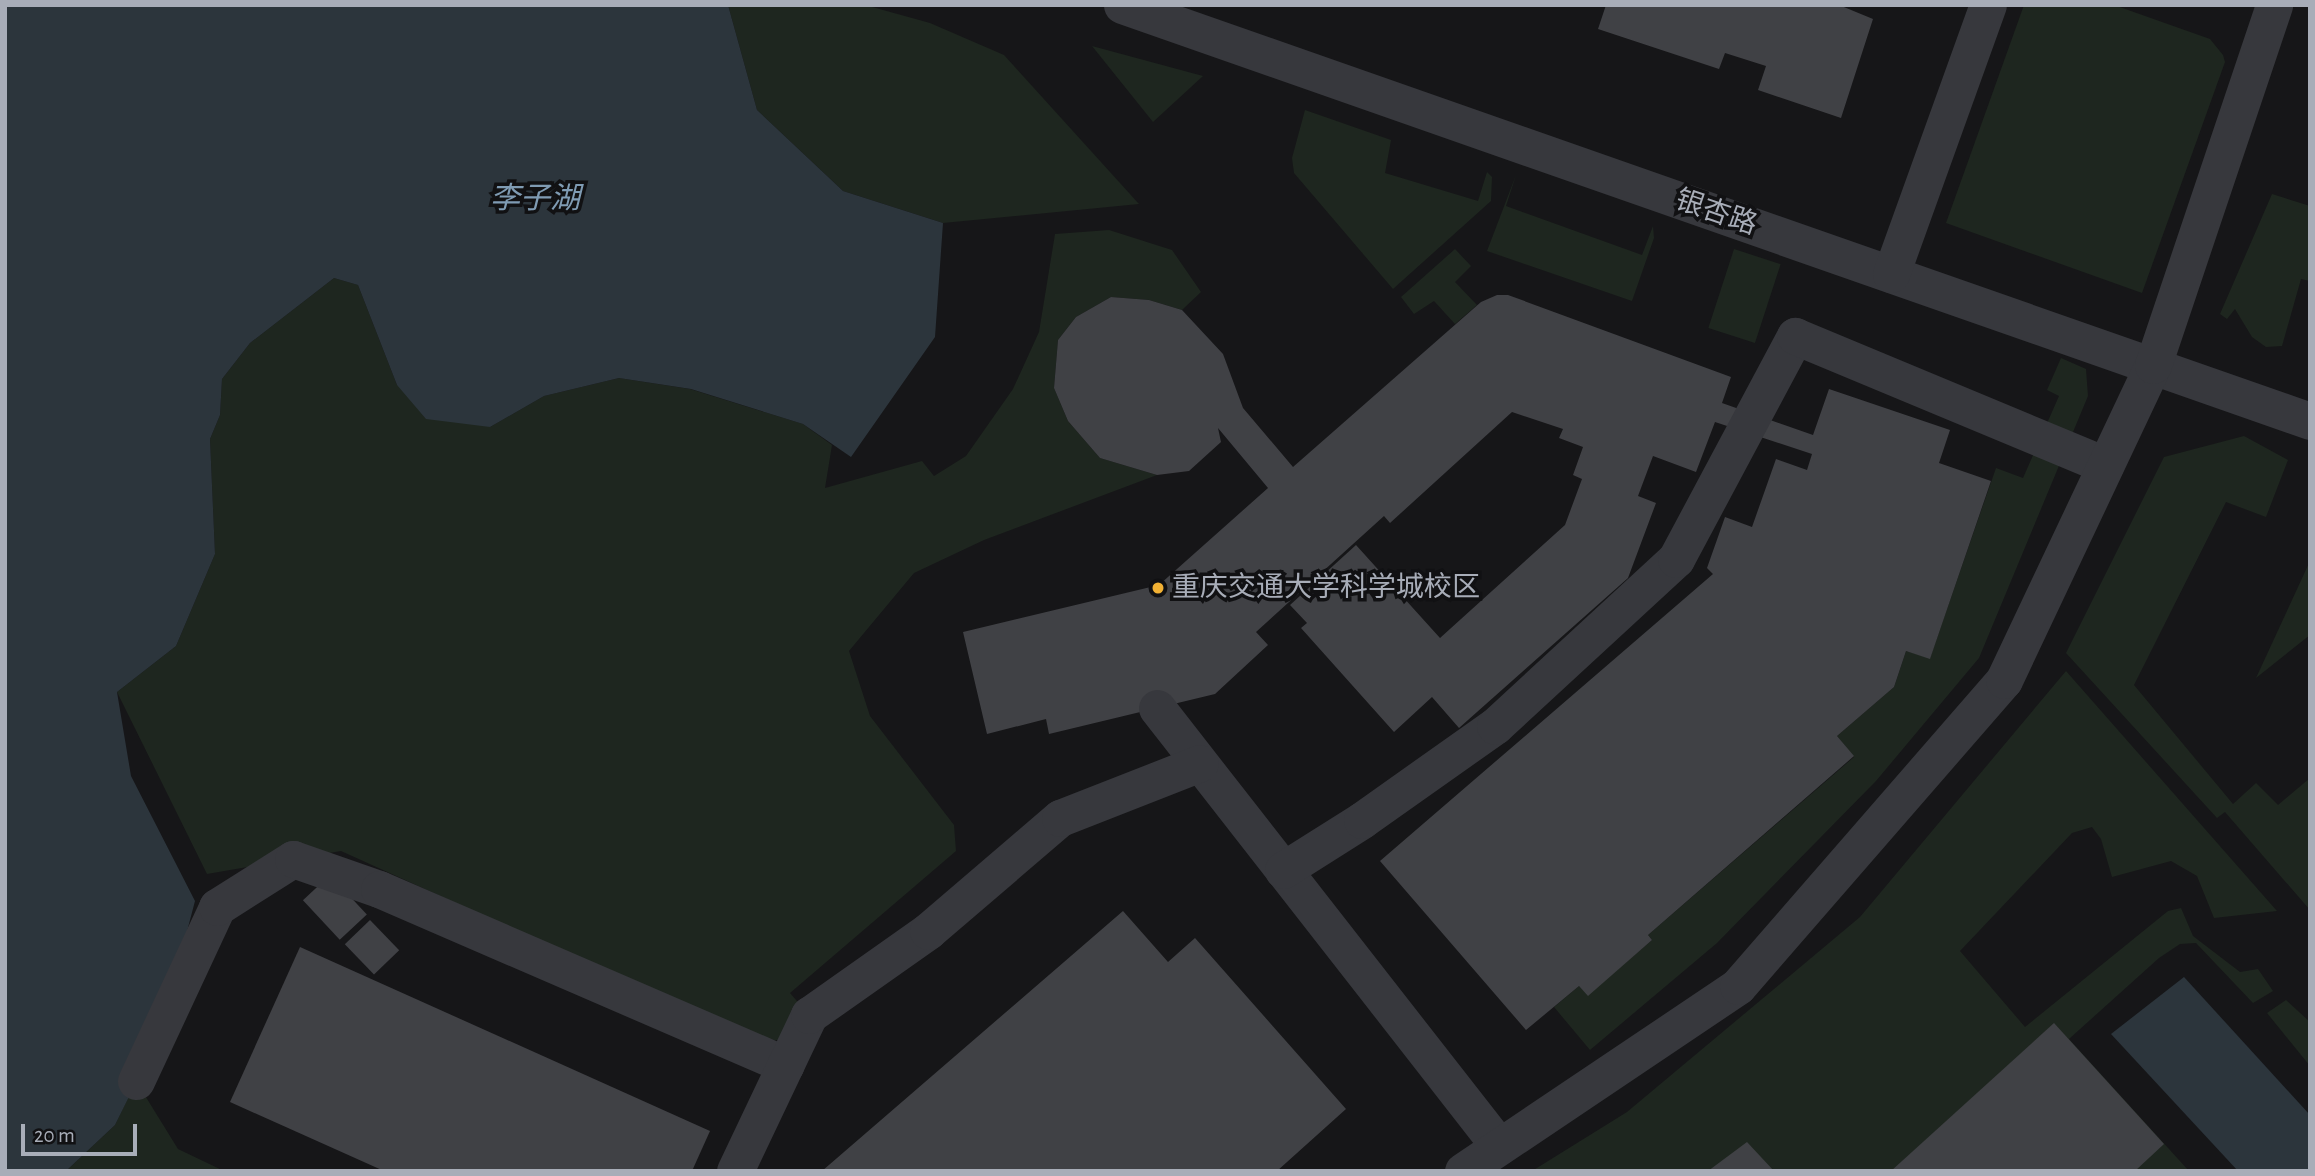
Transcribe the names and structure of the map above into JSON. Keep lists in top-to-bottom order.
{
  "streets": {
    "street": ["银杏路"]
  },
  "water": ["李子湖"],
  "places": ["重庆交通大学科学城校区"],
  "scale_bar": "20 m"
}
